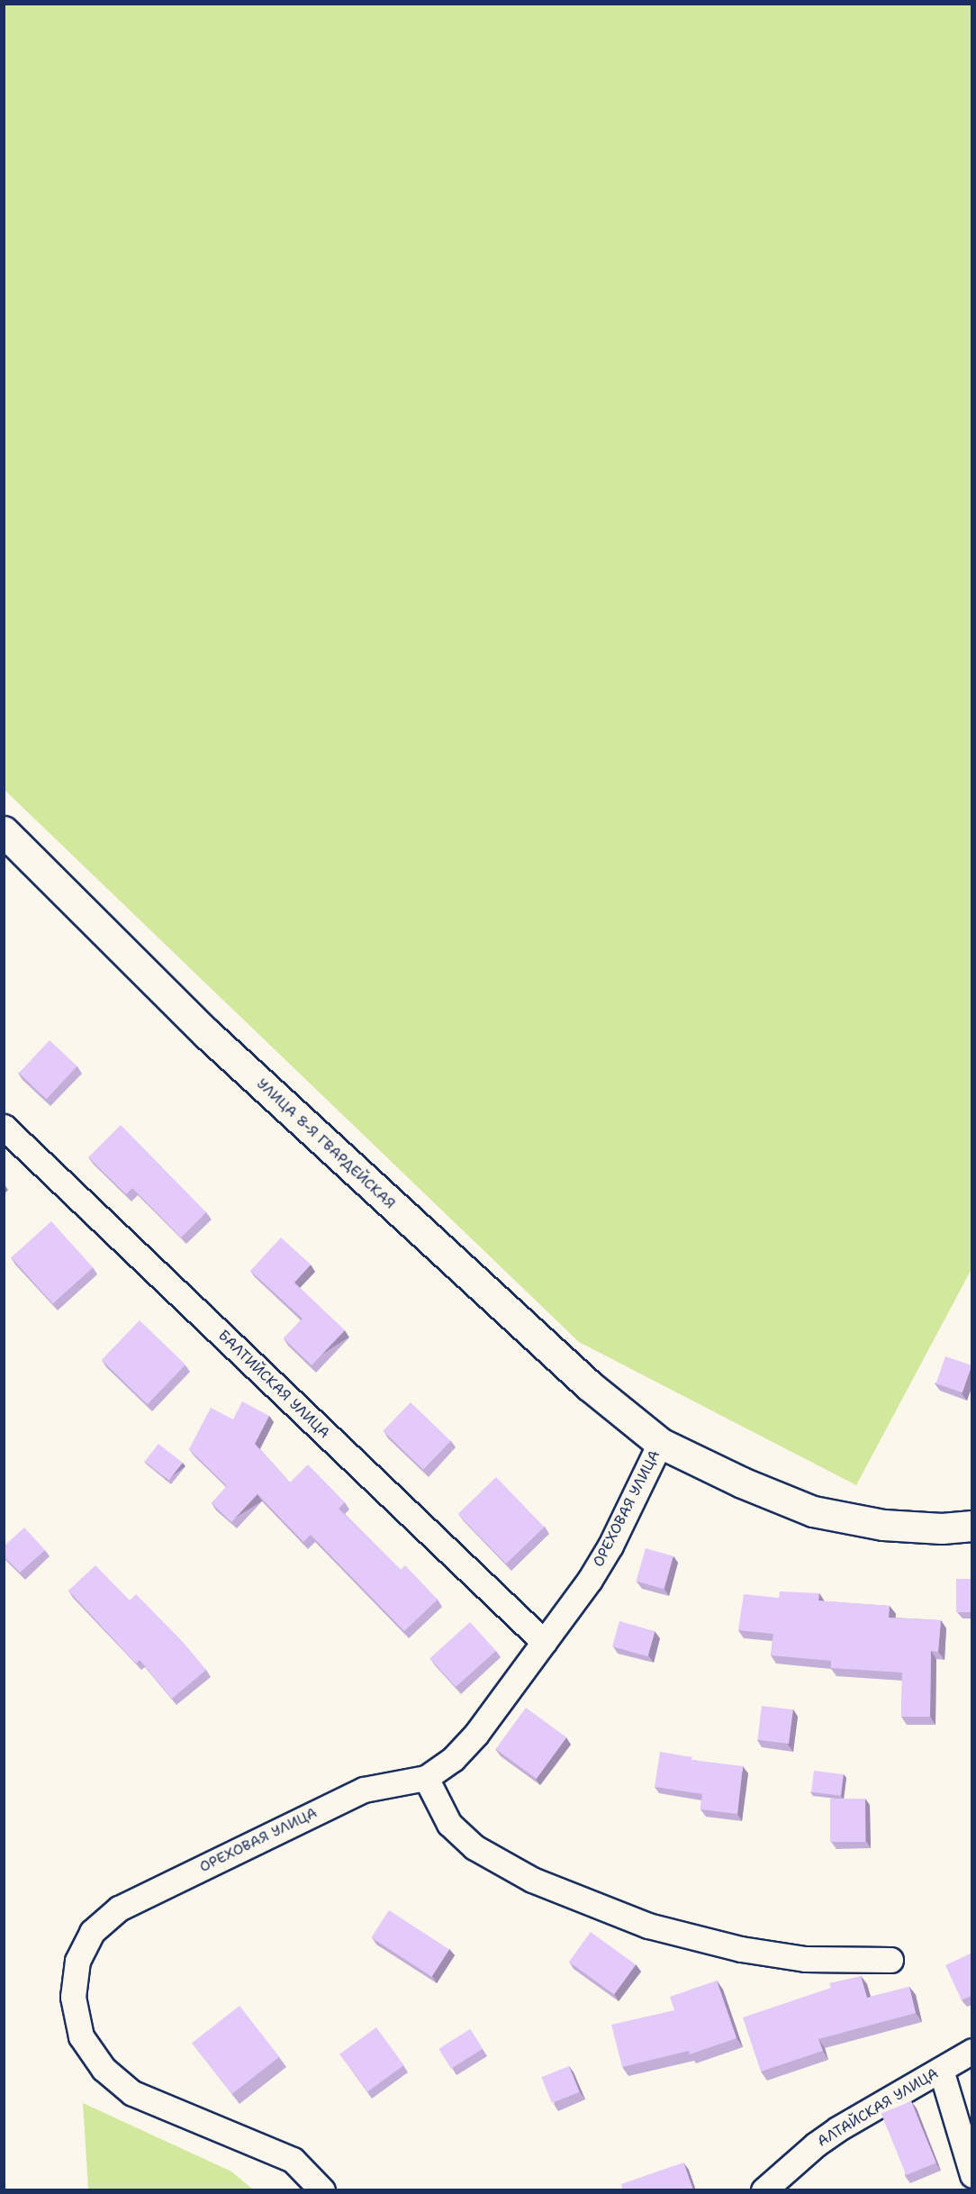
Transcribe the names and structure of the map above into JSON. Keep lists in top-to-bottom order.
{
  "streets": {
    "street": [
      "УЛИЦА 8-Я ГВАРДЕЙСКАЯ",
      "БАЛТИЙСКАЯ УЛИЦА",
      "ОРЕХОВАЯ УЛИЦА",
      "АЛТАЙСКАЯ УЛИЦА"
    ]
  },
  "crossings": [
    ["УЛИЦА 8-Я ГВАРДЕЙСКАЯ", "ОРЕХОВАЯ УЛИЦА"],
    ["БАЛТИЙСКАЯ УЛИЦА", "ОРЕХОВАЯ УЛИЦА"]
  ]
}
